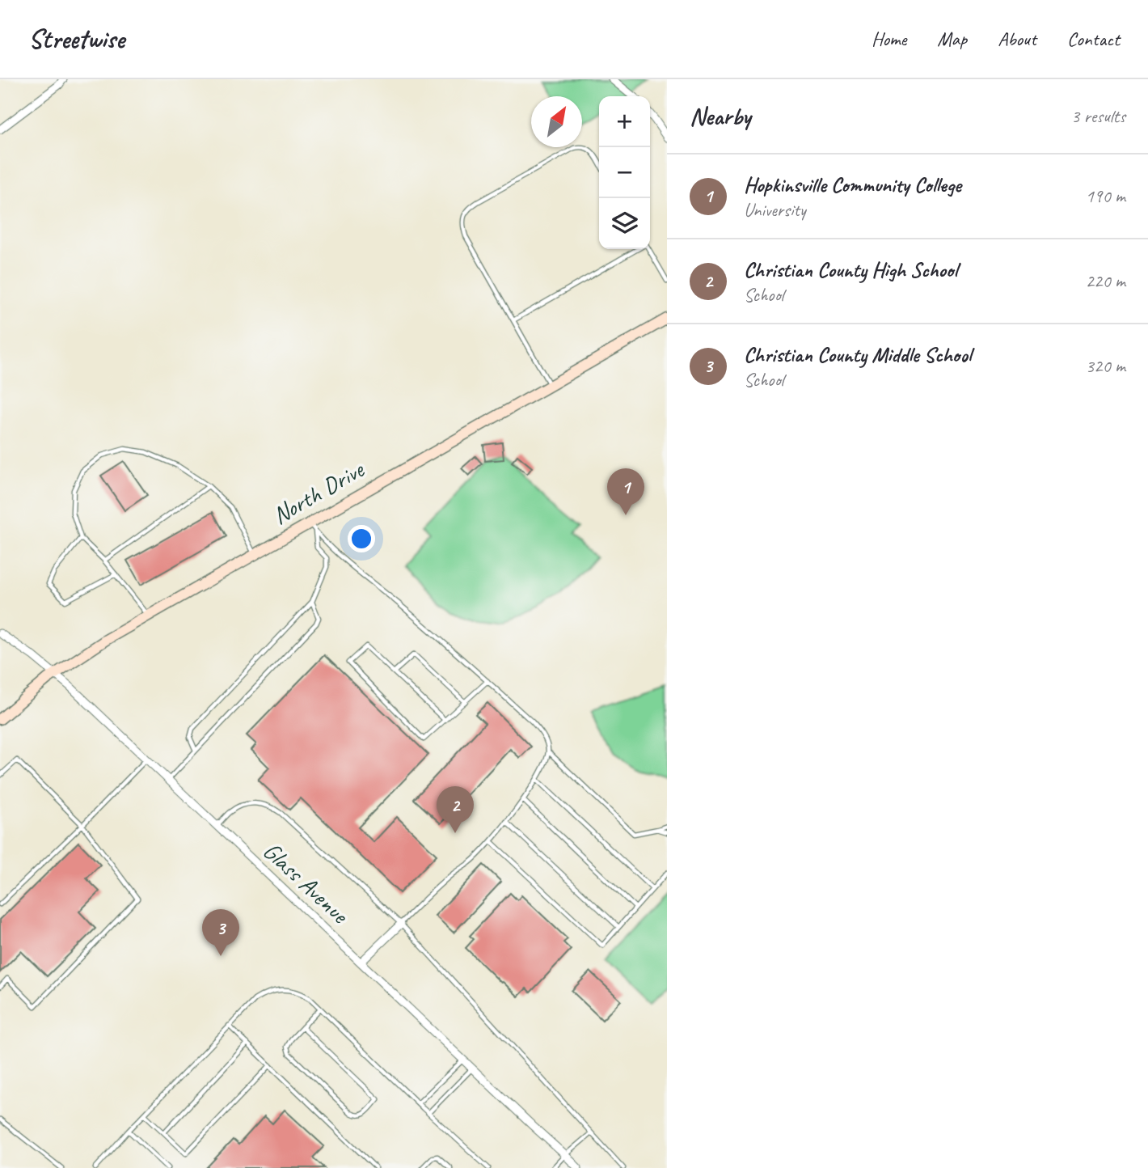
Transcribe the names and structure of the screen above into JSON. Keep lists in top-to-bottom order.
{
  "streets": {
    "main road": ["North Drive"],
    "street": ["Glass Avenue"]
  },
  "crossings": [
    ["North Drive", "Glass Avenue"]
  ],
  "north": "top right",
  "page": {
    "header": "Streetwise",
    "nav": [
      "Home",
      "Map",
      "About",
      "Contact"
    ],
    "heading": ["Nearby", "3 results"],
    "map_buttons": ["+", "−"],
    "list": [
      {
        "mark": "1",
        "name": "Hopkinsville Community College",
        "note": "University",
        "value": "190 m"
      },
      {
        "mark": "2",
        "name": "Christian County High School",
        "note": "School",
        "value": "220 m"
      },
      {
        "mark": "3",
        "name": "Christian County Middle School",
        "note": "School",
        "value": "320 m"
      }
    ],
    "pins": ["1", "2", "3"]
  }
}
